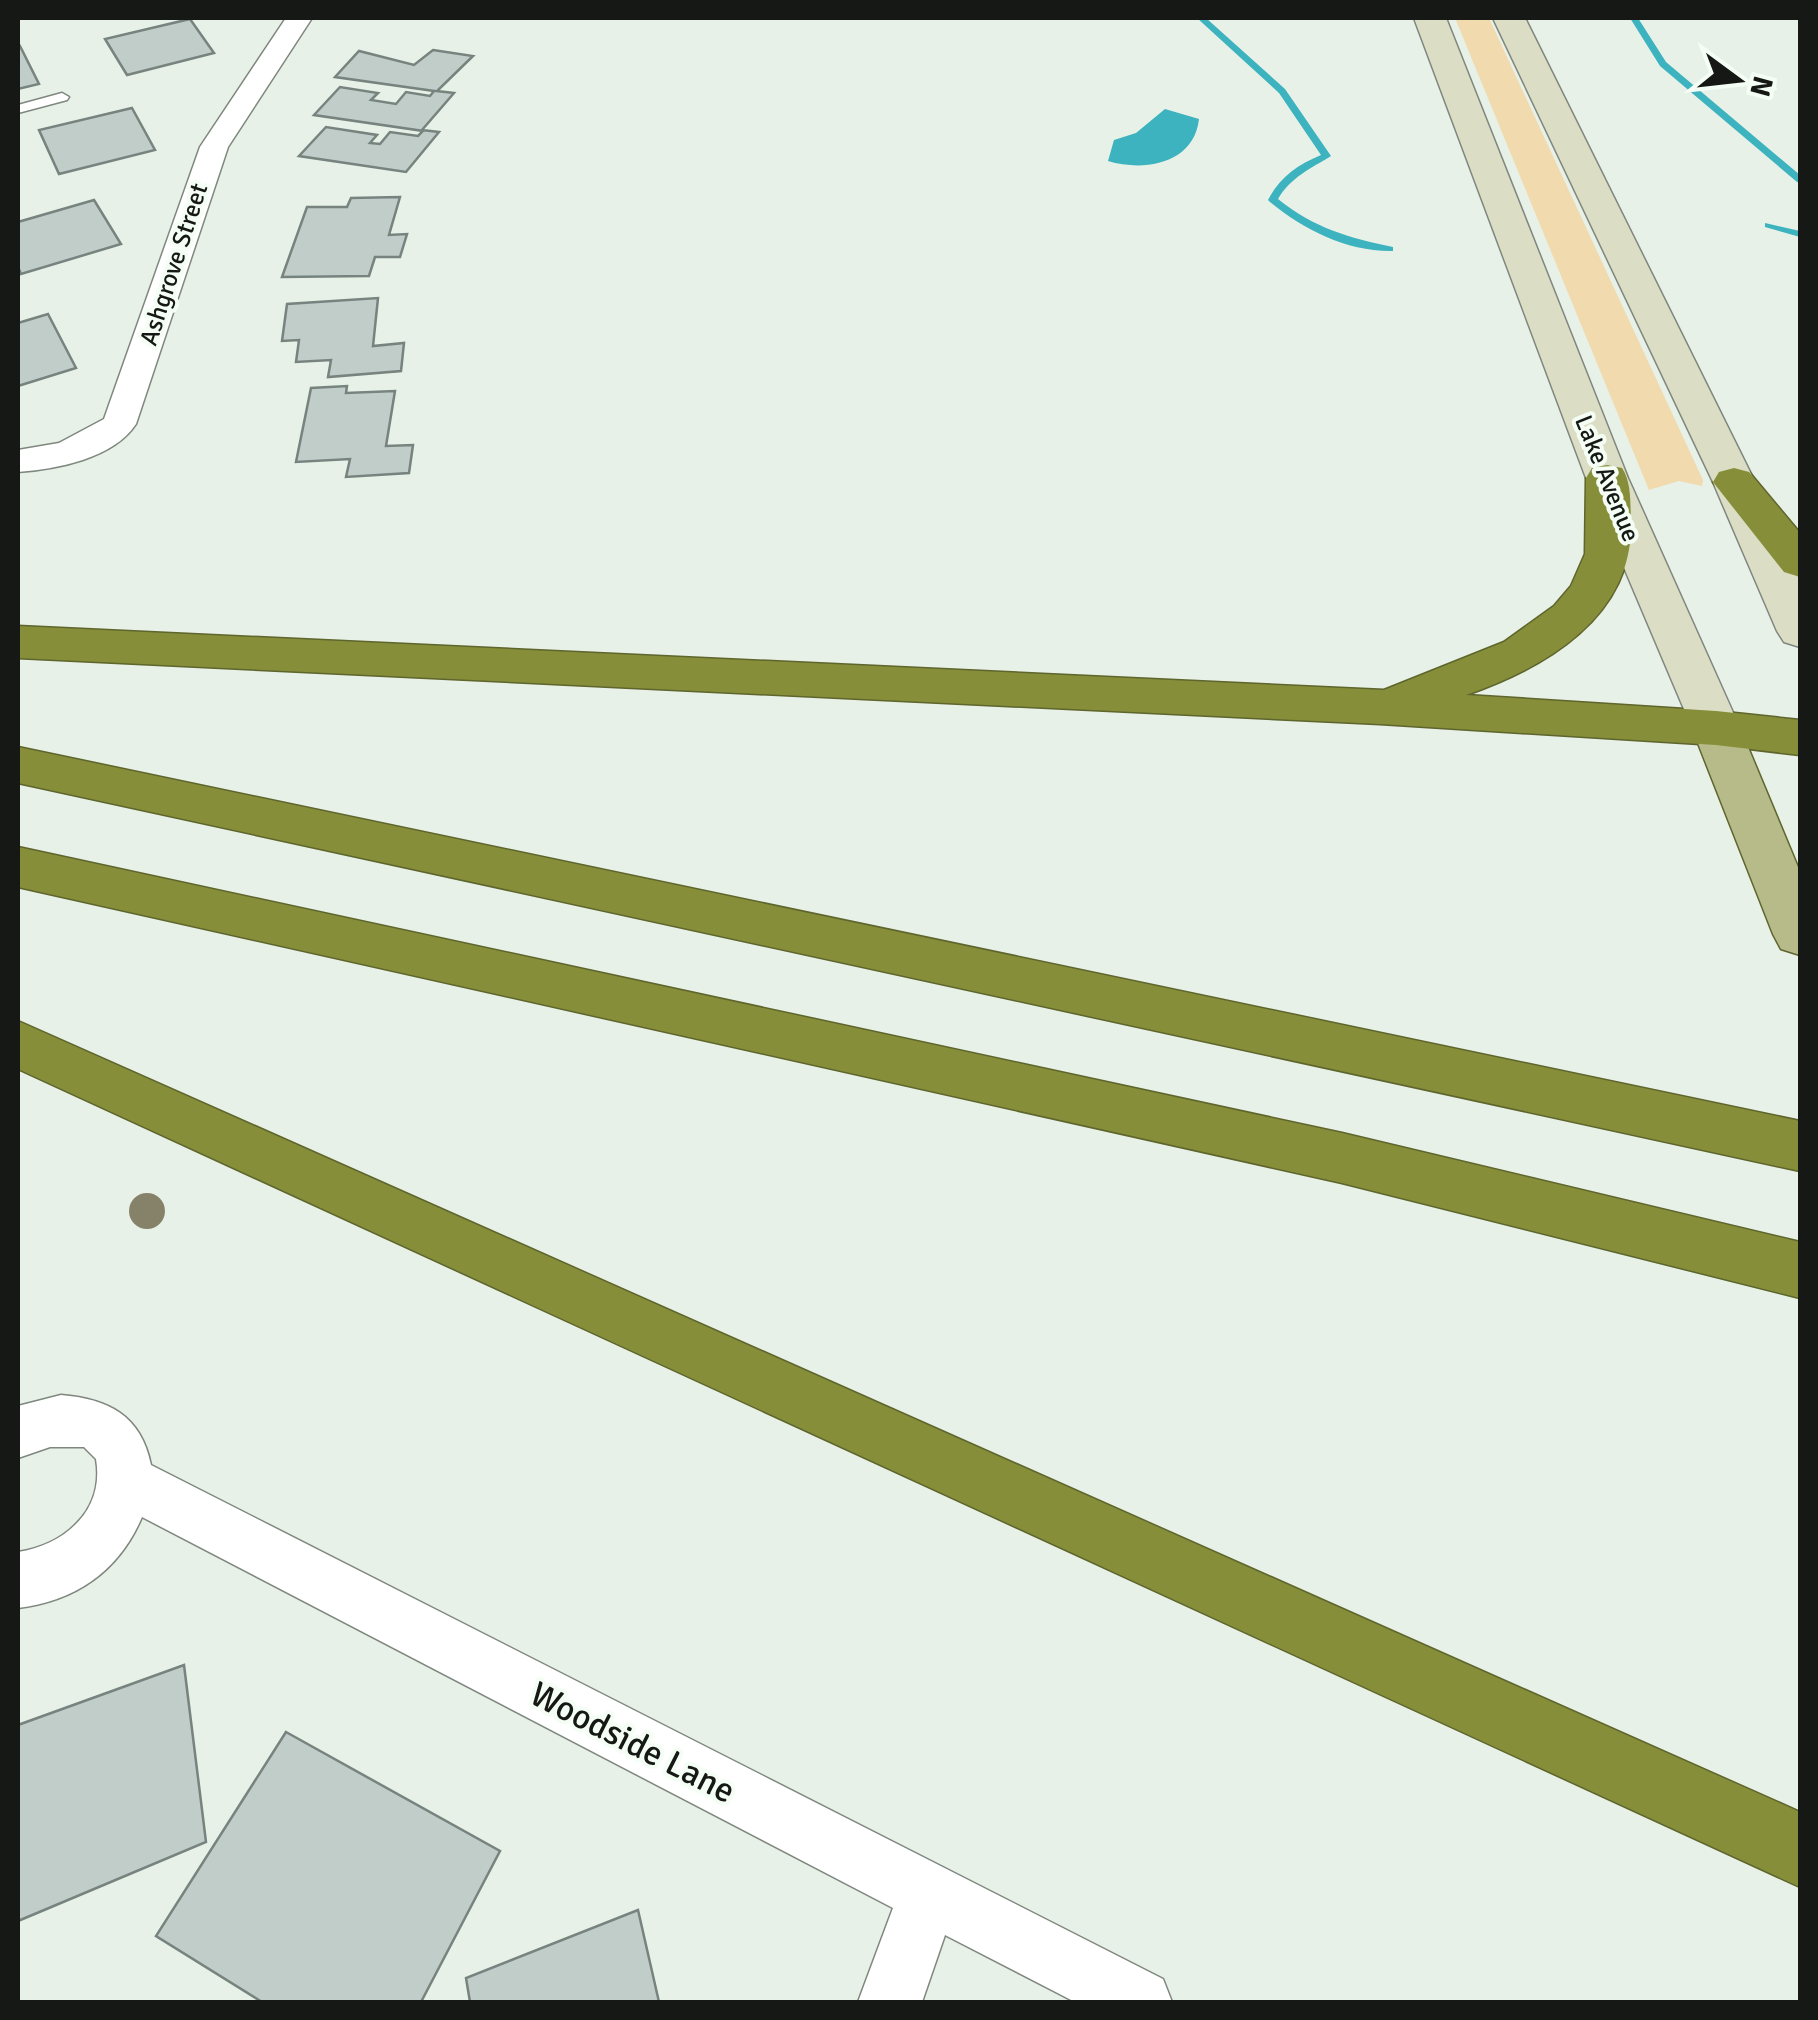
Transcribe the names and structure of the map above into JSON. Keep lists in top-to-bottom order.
{
  "streets": {
    "main road": ["Lake Avenue"],
    "street": ["Ashgrove Street", "Woodside Lane"]
  },
  "north": "right"
}
